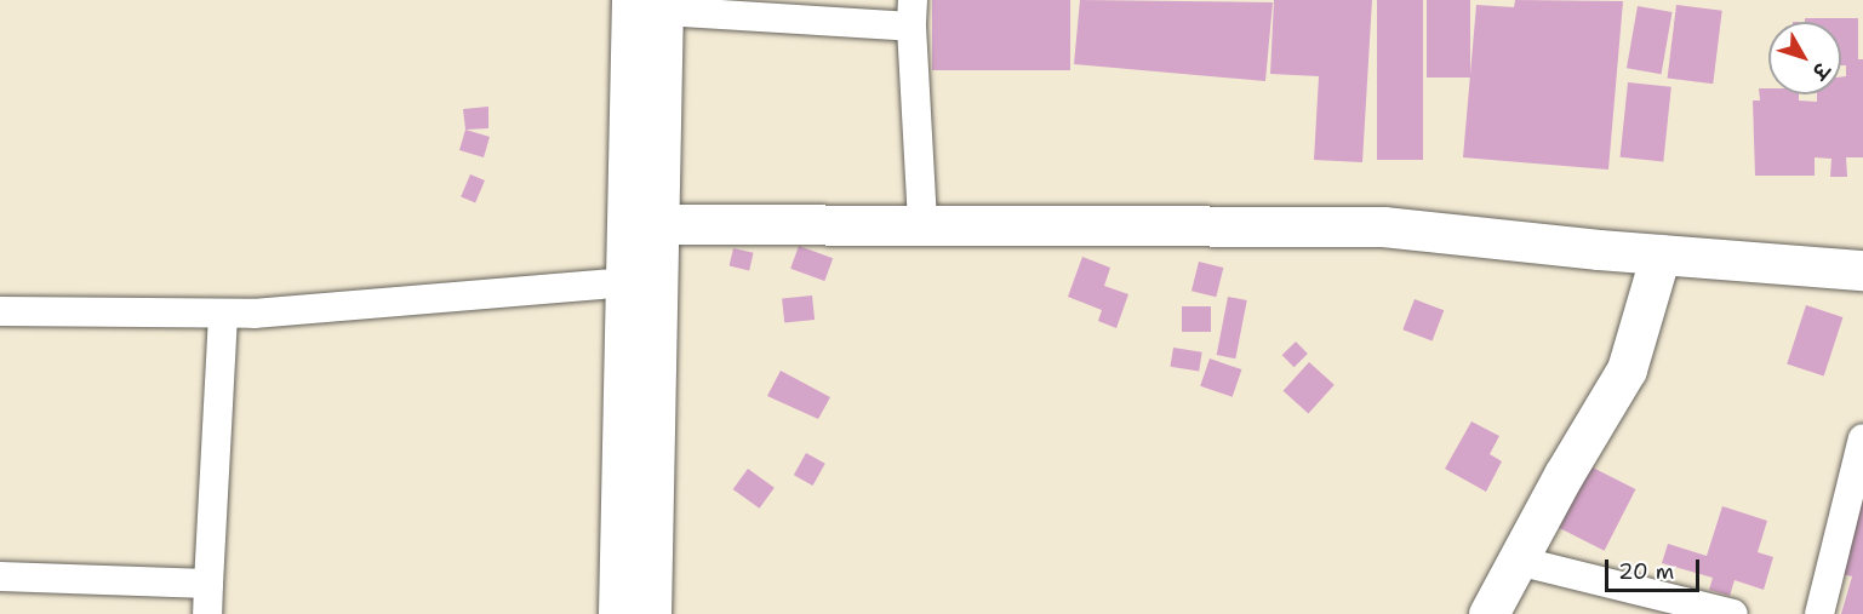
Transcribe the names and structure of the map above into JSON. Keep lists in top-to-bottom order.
{
  "scale_bar": "20 m",
  "north": "bottom right"
}
